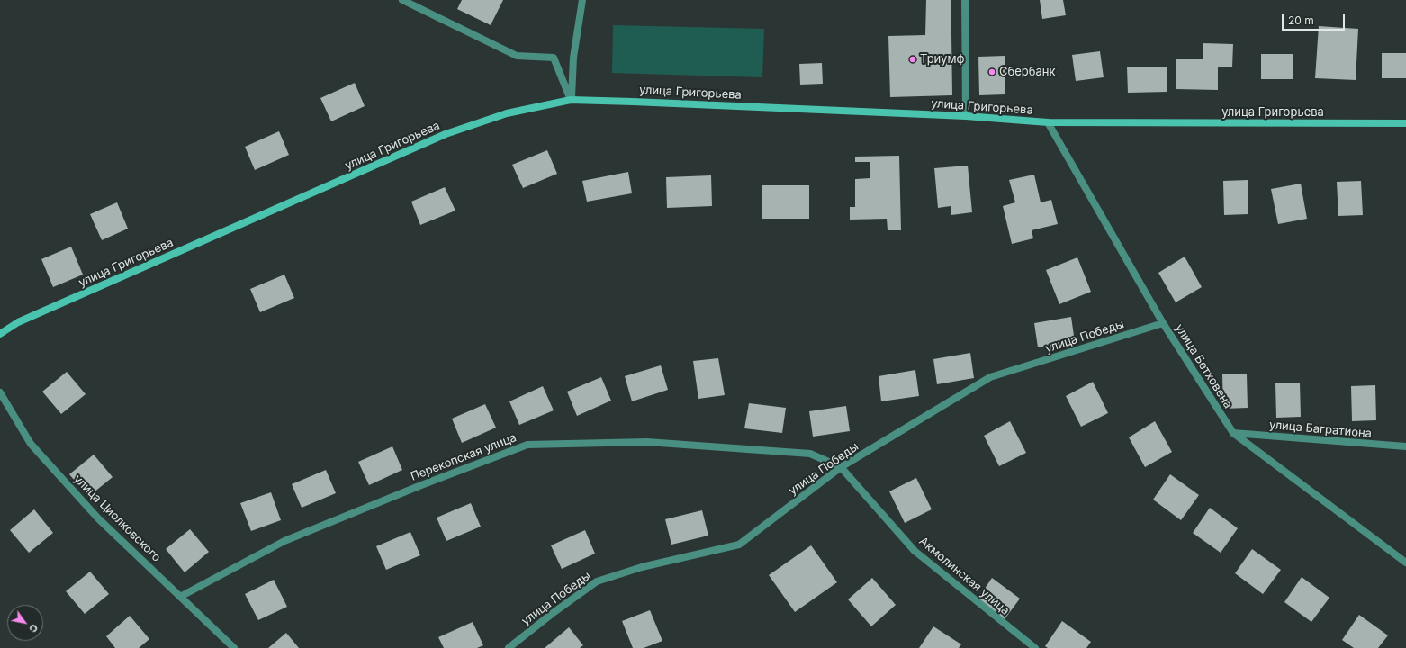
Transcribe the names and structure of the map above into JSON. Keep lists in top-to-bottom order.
{
  "streets": {
    "main road": ["улица Григорьева"],
    "street": [
      "улица Победы",
      "улица Бетховена",
      "улица Багратиона",
      "Перекопская улица",
      "улица Циолковского",
      "Акмолинская улица"
    ]
  },
  "crossings": [
    ["улица Григорьева", "улица Бетховена"],
    ["улица Победы", "улица Бетховена"],
    ["улица Победы", "Перекопская улица"],
    ["улица Победы", "Акмолинская улица"],
    ["улица Бетховена", "улица Багратиона"],
    ["Перекопская улица", "улица Циолковского"],
    ["Перекопская улица", "Акмолинская улица"]
  ],
  "places": ["Триумф", "Сбербанк"],
  "scale_bar": "20 m",
  "north": "bottom right"
}
